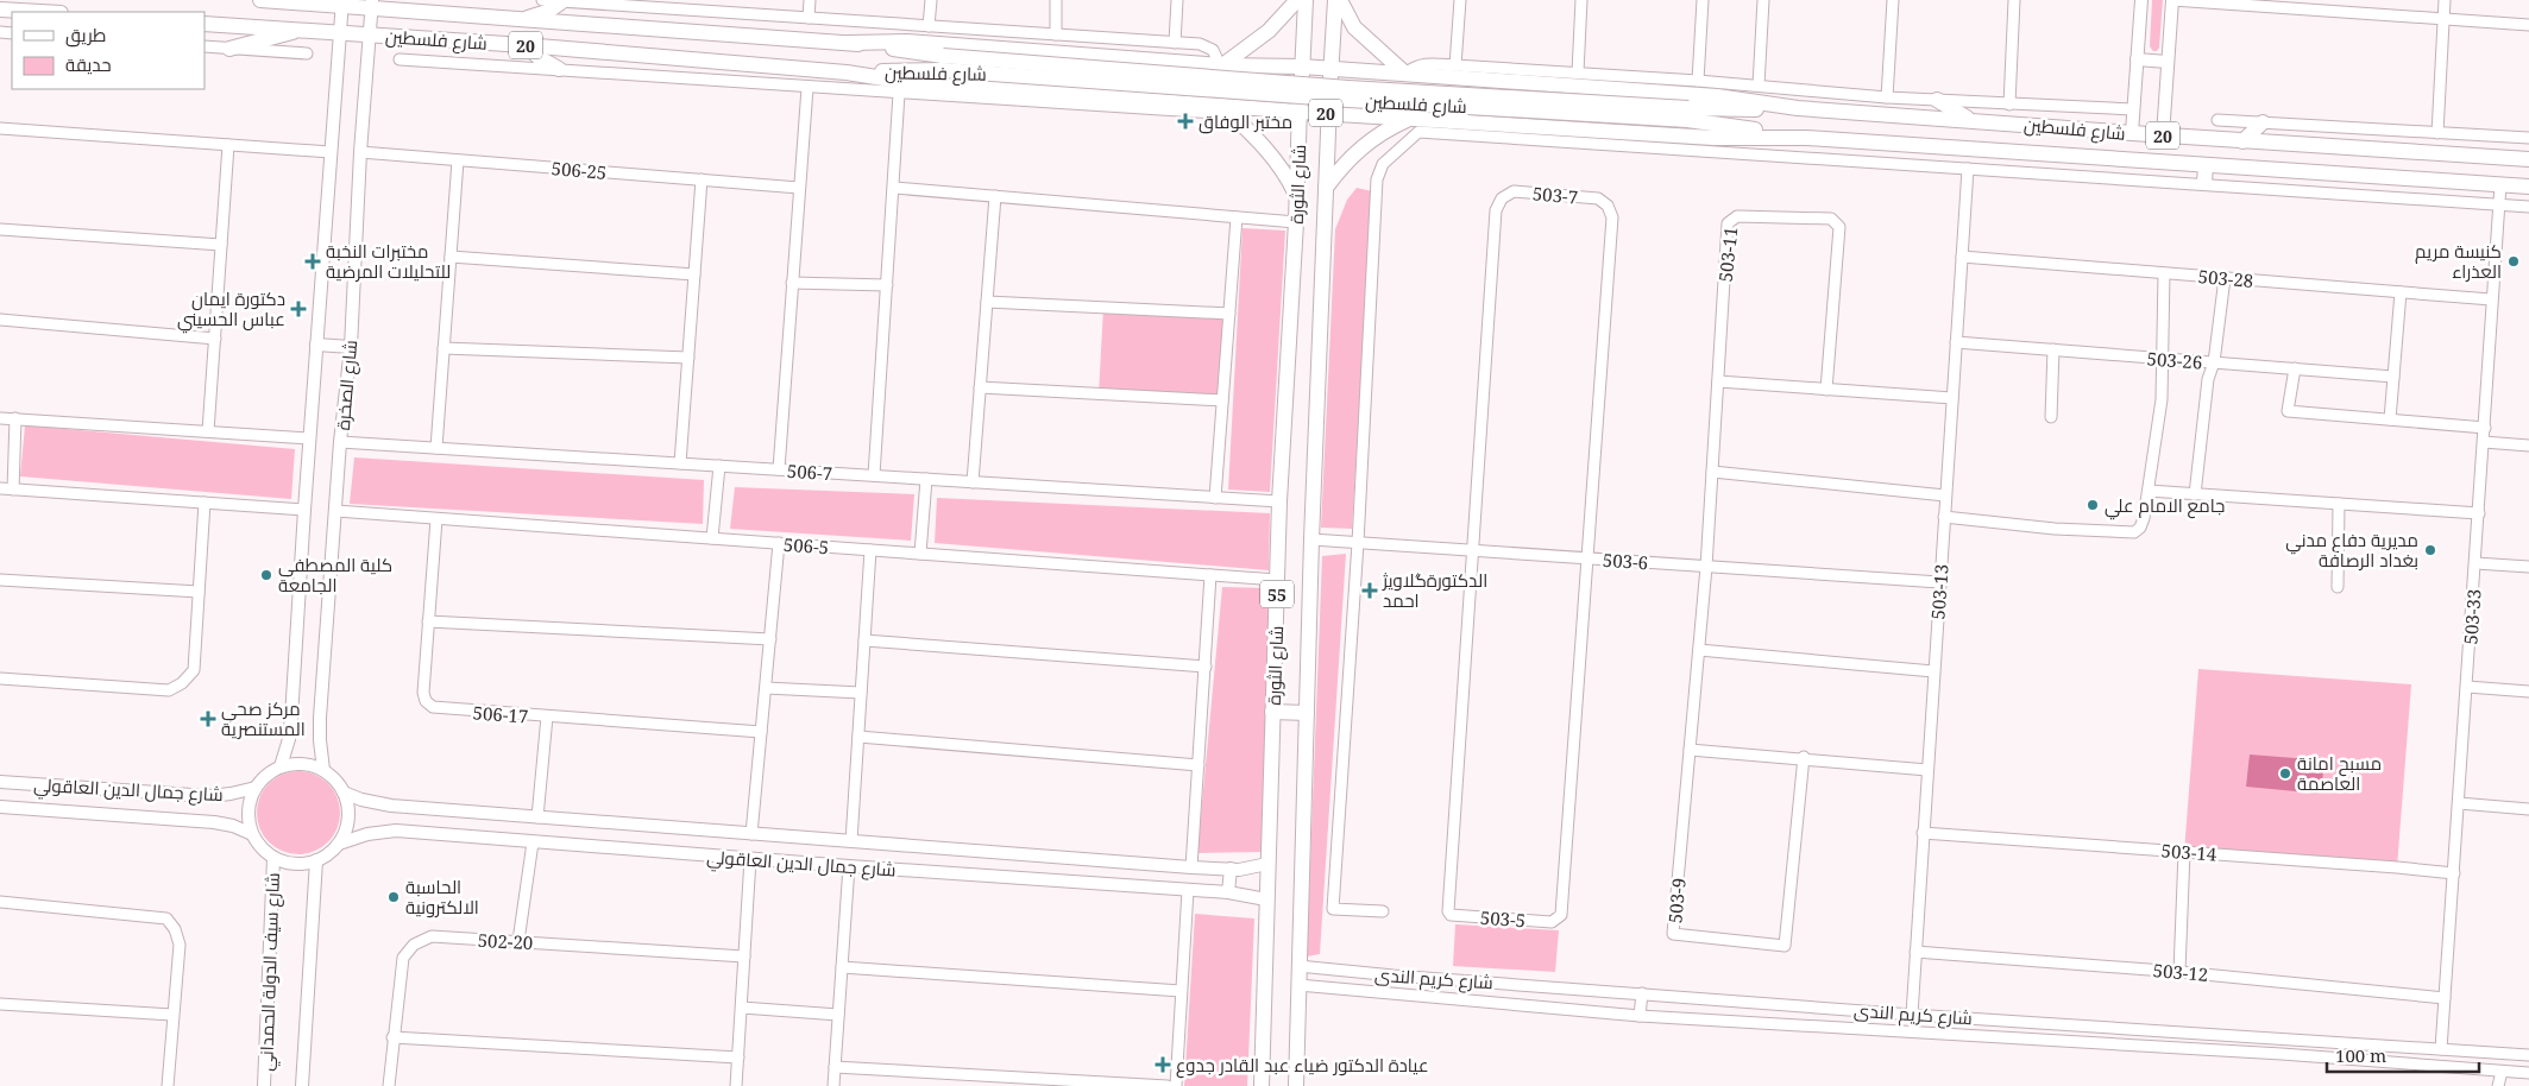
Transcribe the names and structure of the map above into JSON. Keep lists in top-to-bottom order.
{
  "streets": {
    "main road": [
      "شارع فلسطين",
      "20",
      "شارع الثورة",
      "55"
    ],
    "street": [
      "506-25",
      "503-7",
      "503-11",
      "503-28",
      "503-26",
      "شارع الصخرة",
      "506-7",
      "506-5",
      "503-6",
      "503-13",
      "503-33",
      "506-17",
      "شارع جمال الدين العاقولي",
      "503-14",
      "503-9",
      "503-5",
      "502-20",
      "شارع سيف الدولة الحمداني",
      "503-12",
      "شارع كريم الندى"
    ]
  },
  "crossings": [
    ["شارع فلسطين", "شارع الثورة"],
    ["شارع فلسطين", "شارع الصخرة"],
    ["شارع فلسطين", "503-33"],
    ["506-25", "شارع الصخرة"],
    ["شارع الثورة", "506-7"],
    ["شارع الثورة", "506-5"],
    ["شارع الثورة", "503-6"],
    ["شارع الثورة", "شارع جمال الدين العاقولي"],
    ["شارع الثورة", "شارع كريم الندى"],
    ["503-7", "503-6"],
    ["503-7", "503-5"],
    ["503-11", "503-6"],
    ["503-11", "503-9"],
    ["503-28", "503-13"],
    ["503-28", "503-33"],
    ["503-26", "503-13"],
    ["شارع الصخرة", "506-7"],
    ["شارع الصخرة", "506-5"],
    ["شارع الصخرة", "شارع جمال الدين العاقولي"],
    ["شارع الصخرة", "شارع سيف الدولة الحمداني"],
    ["506-5", "506-17"],
    ["503-6", "503-13"],
    ["503-6", "503-9"],
    ["503-6", "503-5"],
    ["503-13", "503-14"],
    ["503-13", "503-12"],
    ["503-13", "شارع كريم الندى"],
    ["503-33", "503-14"],
    ["503-33", "503-12"],
    ["503-33", "شارع كريم الندى"],
    ["شارع جمال الدين العاقولي", "شارع سيف الدولة الحمداني"]
  ],
  "places": {
    "health": [
      "مختبر الوفاق",
      "مختبرات النخبة للتحليلات المرضية",
      "دكتورة ايمان عباس الحسيني",
      "الدكتورةگلاويژ احمد",
      "مركز صحي المستنصرية",
      "عيادة الدكتور ضياء عبد القادر جدوع"
    ],
    "other": [
      "كنيسة مريم العذراء",
      "جامع الامام علي",
      "مديرية دفاع مدني بغداد الرصافة",
      "كلية المصطفى الجامعة",
      "مسبح امانة العاصمة",
      "الحاسبة الالكترونية"
    ]
  },
  "legend": ["طريق", "حديقة"],
  "scale_bar": "100 m"
}
